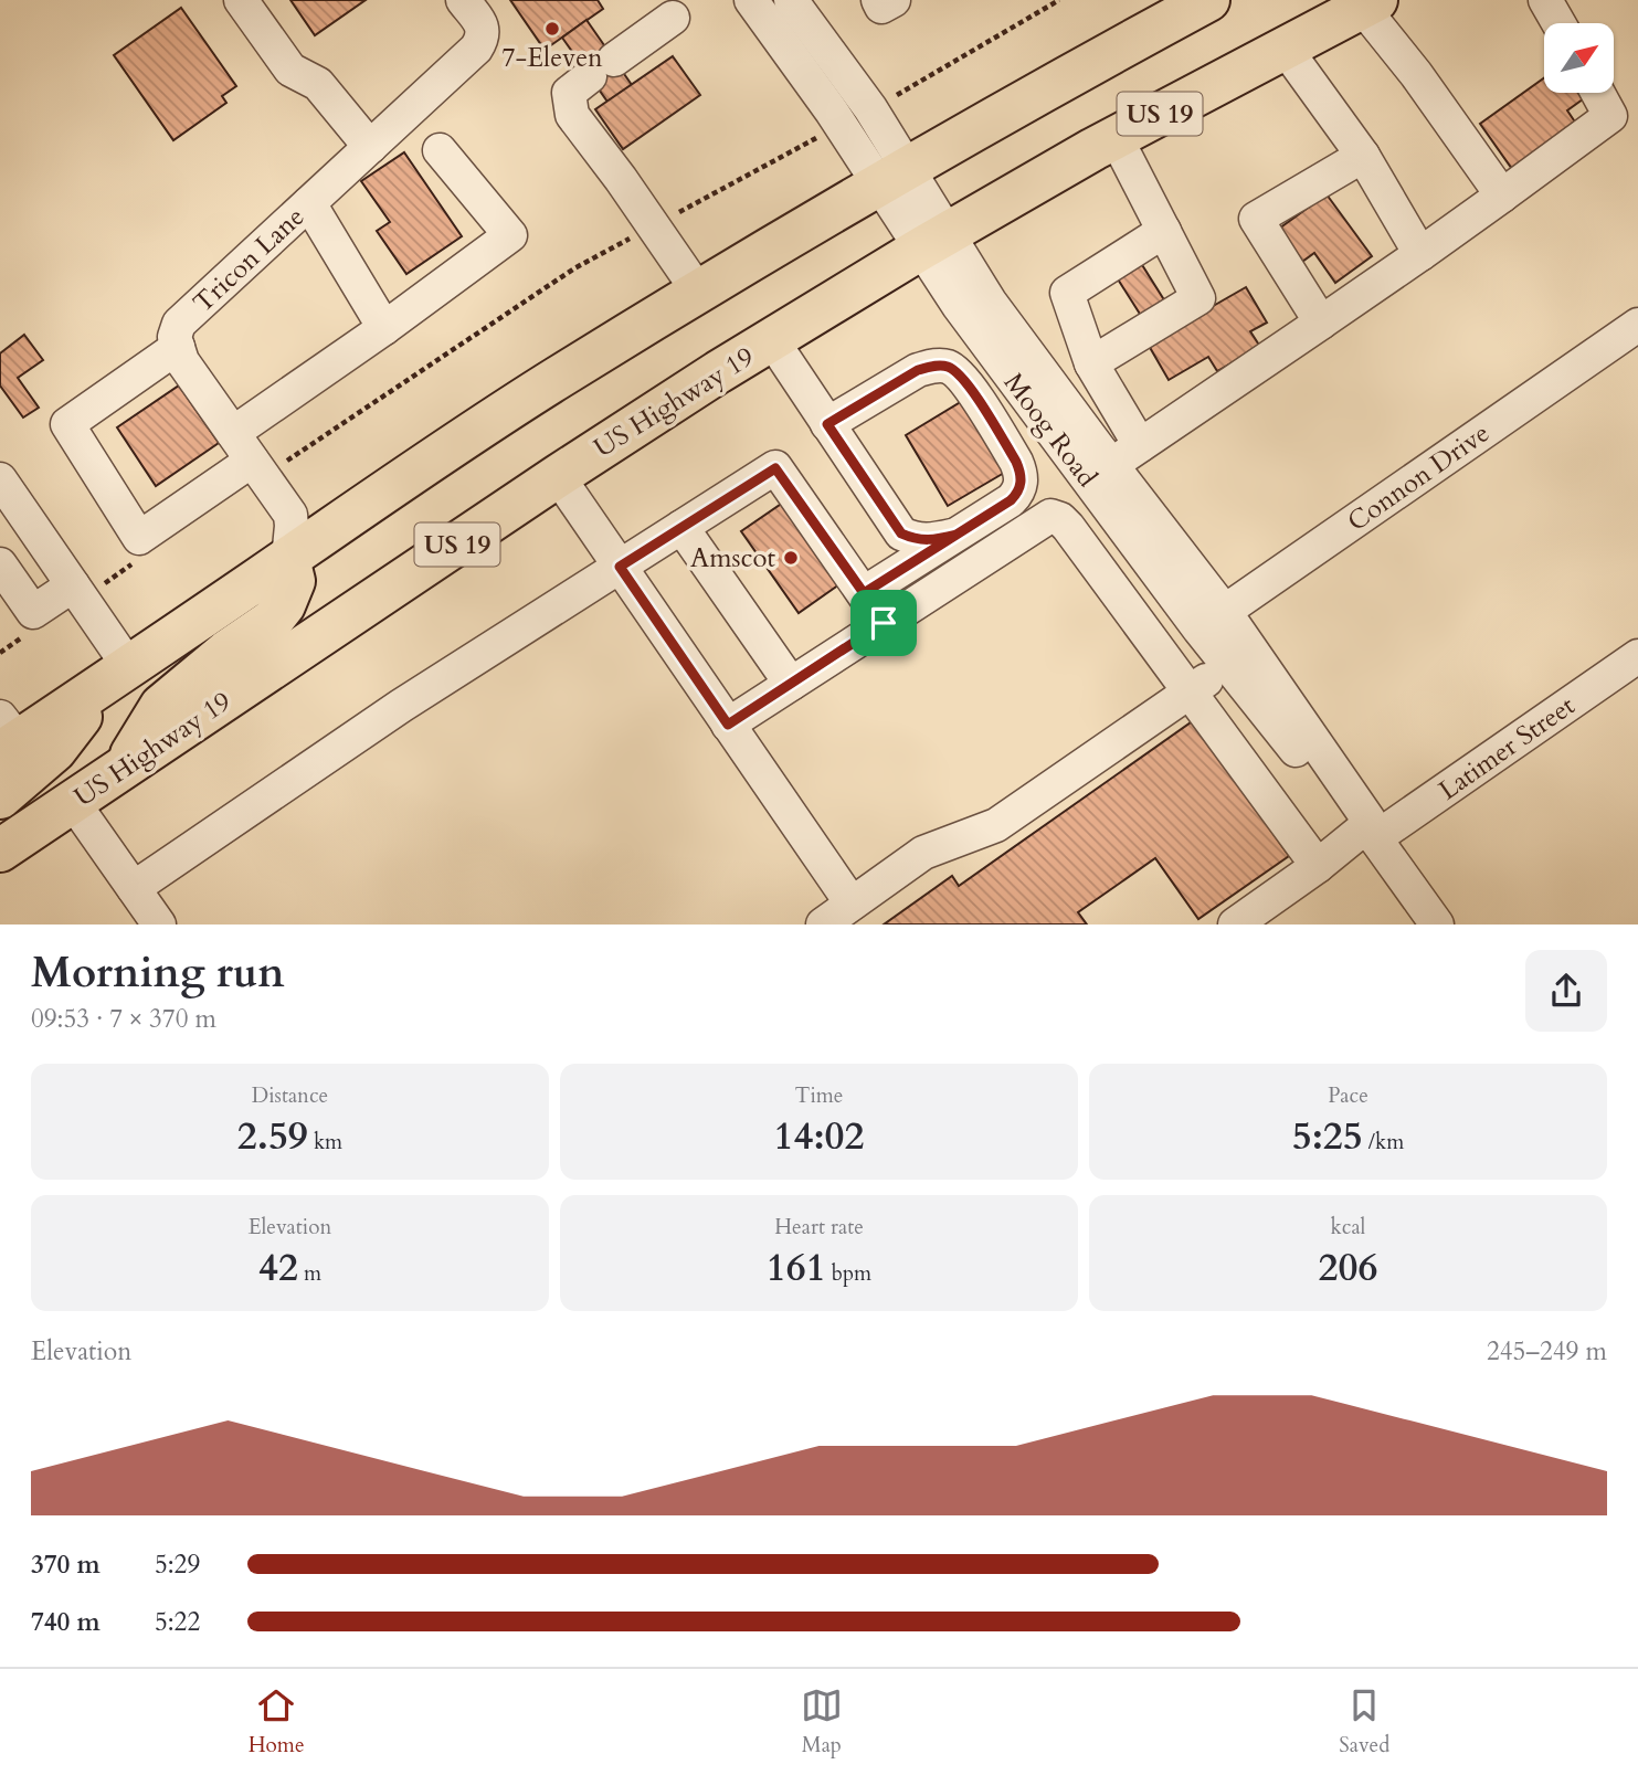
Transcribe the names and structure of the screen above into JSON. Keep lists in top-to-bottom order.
{
  "streets": {
    "highway": ["US 19", "US Highway 19"],
    "street": [
      "Tricon Lane",
      "Moog Road",
      "Connon Drive",
      "Latimer Street"
    ]
  },
  "crossings": [
    ["US 19", "Moog Road"],
    ["US Highway 19", "Moog Road"],
    ["Moog Road", "Connon Drive"],
    ["Moog Road", "Latimer Street"]
  ],
  "places": ["7-Eleven", "Amscot"],
  "north": "top right",
  "page": {
    "heading": ["Morning run", "09:53 · 7 × 370 m"],
    "stats": [
      ["Distance", "2.59 km"],
      ["Time", "14:02"],
      ["Pace", "5:25 /km"],
      ["Elevation", "42 m"],
      ["Heart rate", "161 bpm"],
      ["kcal", "206"]
    ],
    "chart": ["Elevation", "245–249 m"],
    "list": [
      {
        "name": "370 m",
        "note": "5:29"
      },
      {
        "name": "740 m",
        "note": "5:22"
      }
    ],
    "tabs": ["Home", "Map", "Saved"]
  }
}
